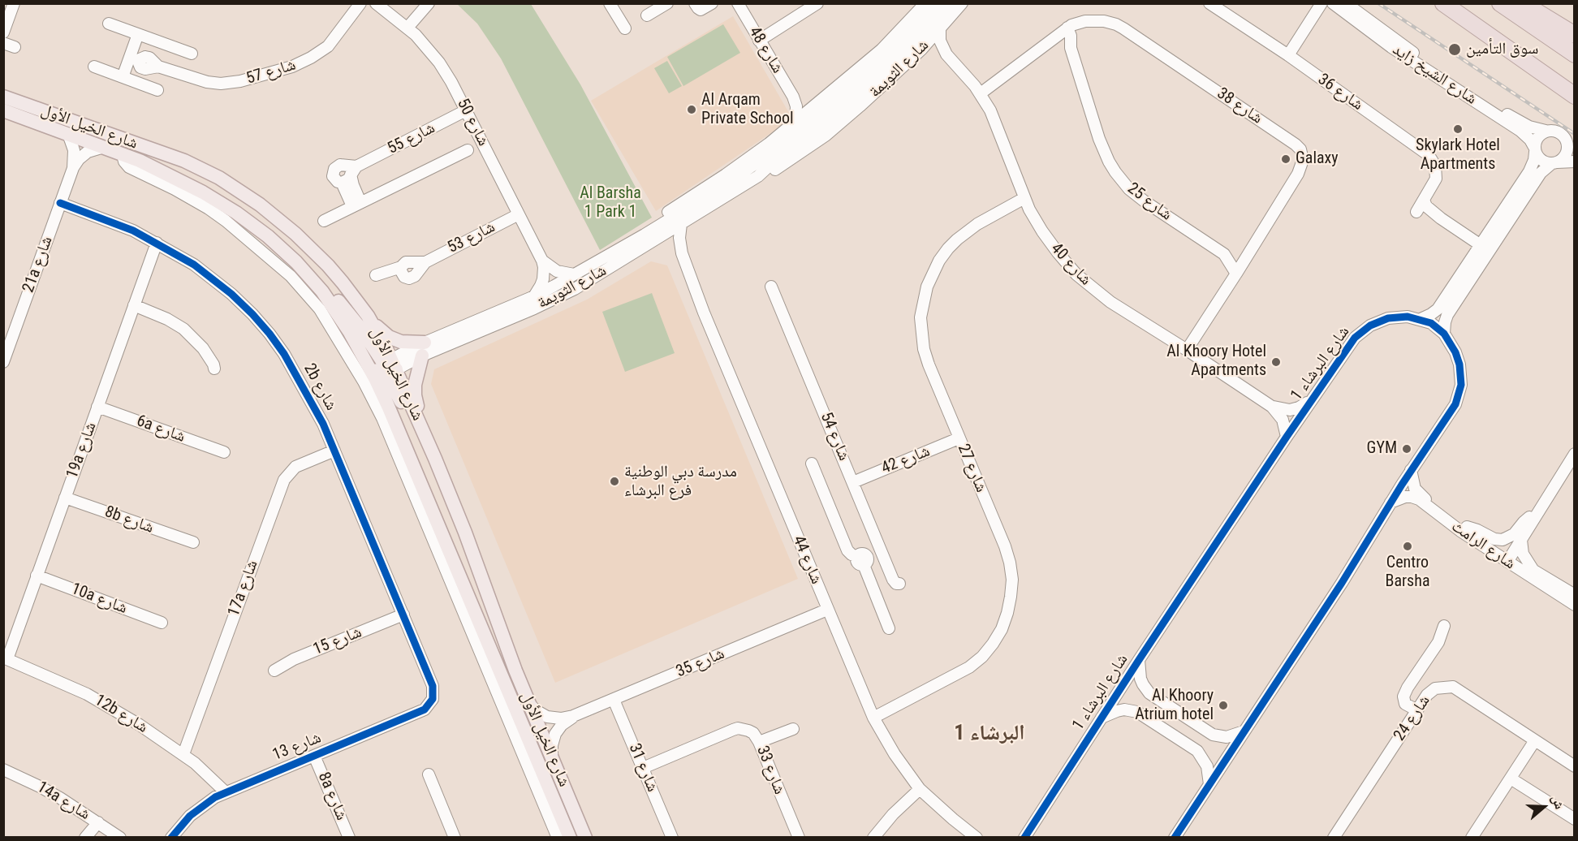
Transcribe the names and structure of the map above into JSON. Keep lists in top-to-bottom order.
{
  "streets": {
    "main road": ["شارع الخيل الأول"],
    "street": [
      "شارع 48",
      "شارع الثويمة",
      "شارع 57",
      "شارع الشيخ زايد",
      "شارع 36",
      "شارع 38",
      "شارع 50",
      "شارع 55",
      "شارع 25",
      "شارع 53",
      "21a شارع",
      "شارع 40",
      "شارع البرشاء 1",
      "2b شارع",
      "6a شارع",
      "شارع 54",
      "19a شارع",
      "شارع 42",
      "شارع 27",
      "8b شارع",
      "شارع الرامث",
      "شارع 44",
      "17a شارع",
      "10a شارع",
      "شارع 15",
      "شارع 35",
      "12b شارع",
      "شارع 24",
      "شارع 13",
      "شارع 31",
      "شارع 33",
      "8a شارع",
      "14a شارع"
    ]
  },
  "crossings": [
    ["شارع 48", "شارع الثويمة"],
    ["شارع الثويمة", "شارع 50"],
    ["شارع الثويمة", "شارع الخيل الأول"],
    ["شارع الثويمة", "شارع 40"],
    ["شارع الثويمة", "شارع 44"],
    ["شارع 38", "شارع 25"],
    ["شارع 38", "شارع 40"],
    ["شارع 50", "شارع 55"],
    ["شارع 50", "شارع 53"],
    ["شارع الخيل الأول", "21a شارع"],
    ["شارع الخيل الأول", "شارع 35"],
    ["21a شارع", "2b شارع"],
    ["شارع 40", "شارع البرشاء 1"],
    ["شارع 40", "شارع 27"],
    ["شارع البرشاء 1", "شارع الرامث"],
    ["2b شارع", "19a شارع"],
    ["2b شارع", "17a شارع"],
    ["2b شارع", "شارع 15"],
    ["2b شارع", "شارع 13"],
    ["6a شارع", "19a شارع"],
    ["شارع 54", "شارع 42"],
    ["19a شارع", "8b شارع"],
    ["19a شارع", "10a شارع"],
    ["19a شارع", "12b شارع"],
    ["شارع 42", "شارع 27"],
    ["شارع 27", "شارع 44"],
    ["شارع 44", "شارع 35"],
    ["17a شارع", "12b شارع"],
    ["شارع 35", "شارع 31"],
    ["12b شارع", "شارع 13"],
    ["شارع 13", "8a شارع"],
    ["شارع 31", "شارع 33"]
  ],
  "districts": ["البرشاء 1"],
  "parks": ["Al Barsha 1 Park 1"],
  "places": [
    "سوق التأمين",
    "Al Arqam Private School",
    "Skylark Hotel Apartments",
    "Galaxy",
    "Al Khoory Hotel Apartments",
    "GYM",
    "مدرسة دبي الوطنية فرع البرشاء",
    "Centro Barsha",
    "Al Khoory Atrium hotel"
  ],
  "north": "right"
}
